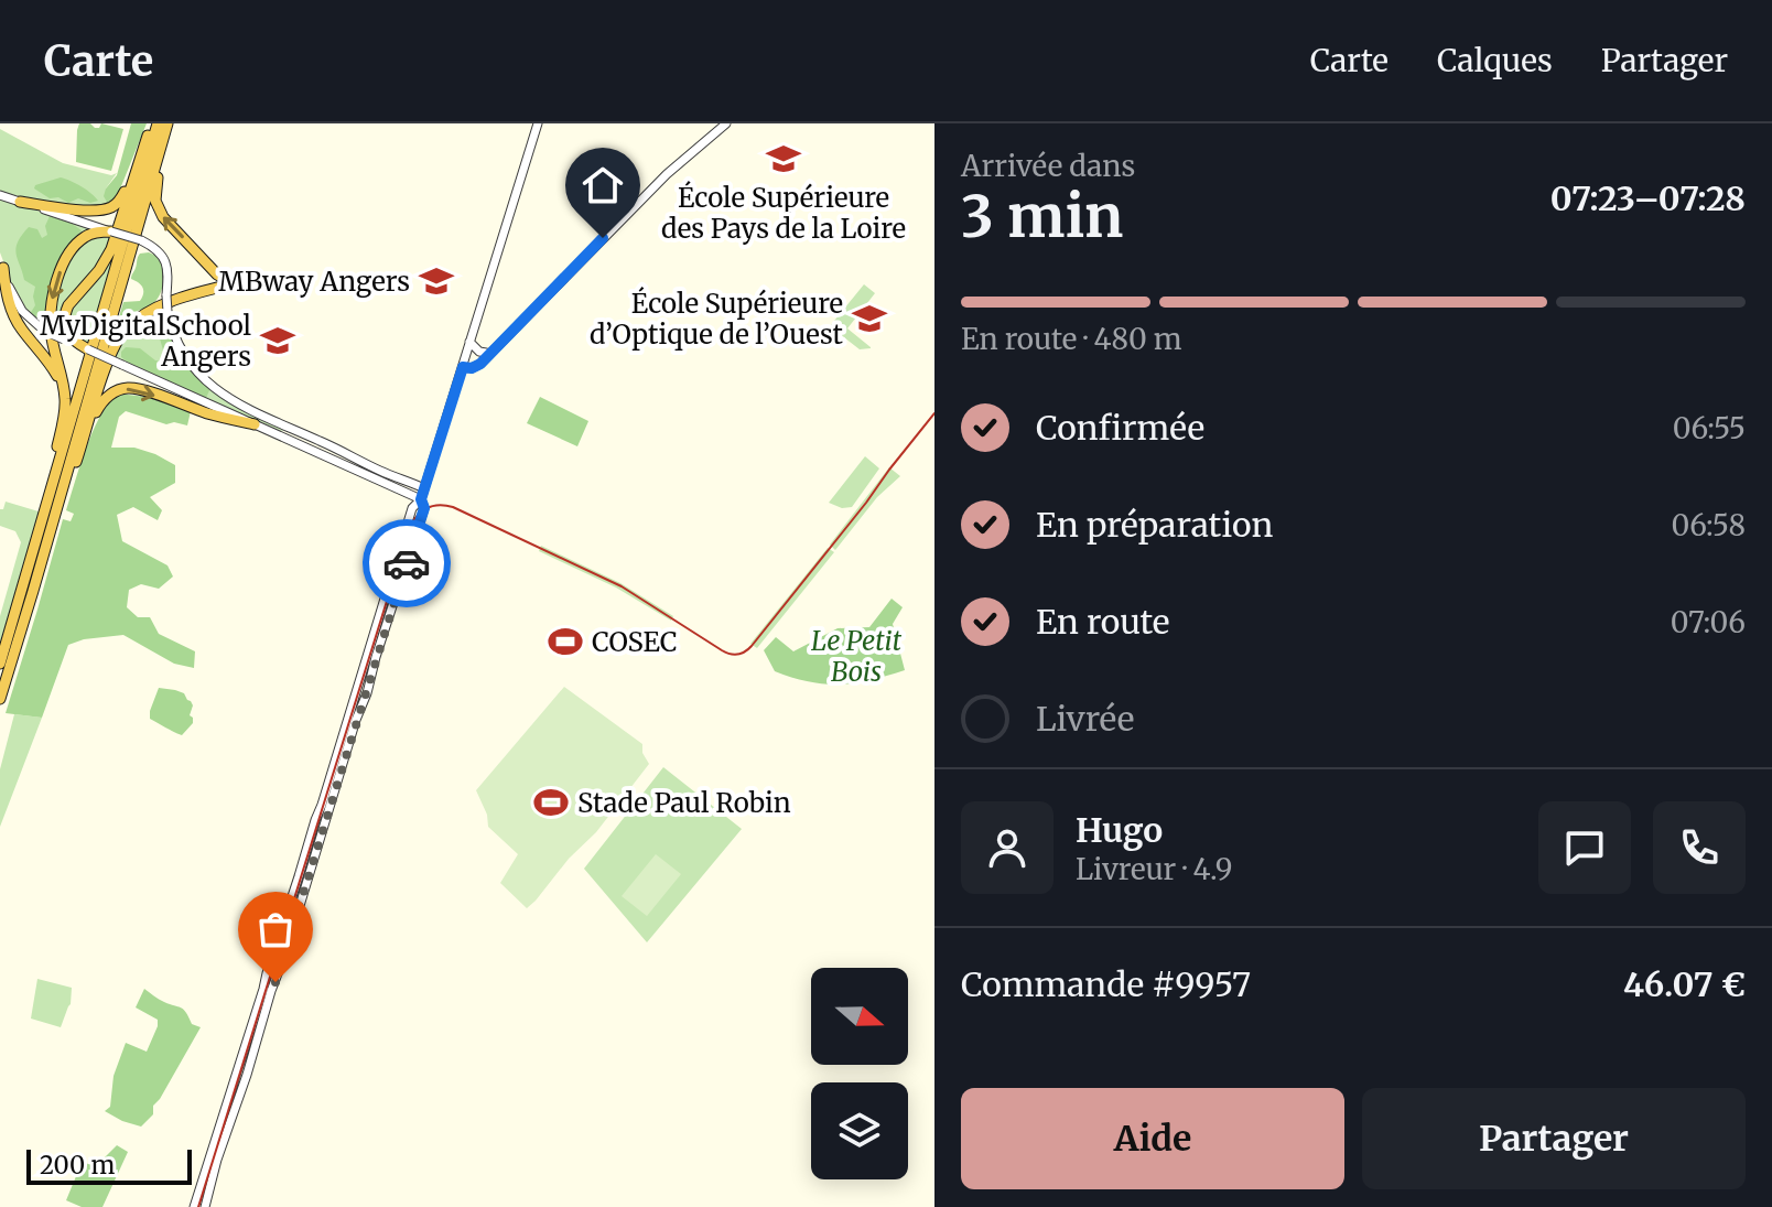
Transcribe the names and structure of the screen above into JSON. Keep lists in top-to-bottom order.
{
  "parks": ["Le Petit Bois"],
  "places": {
    "school or university": [
      "École Supérieure des Pays de la Loire",
      "MBway Angers",
      "École Supérieure d’Optique de l’Ouest",
      "MyDigitalSchool Angers"
    ],
    "sports": ["COSEC", "Stade Paul Robin"]
  },
  "scale_bar": "200 m",
  "north": "right",
  "page": {
    "header": "Carte",
    "nav": ["Carte", "Calques", "Partager"],
    "heading": ["3 min", "Arrivée dans", "07:23–07:28"],
    "panel": [
      "Hugo",
      "Livreur · 4.9",
      "Commande #9957",
      "46.07 €"
    ],
    "bar": "En route · 480 m",
    "list": [
      ["Confirmée", "06:55"],
      ["En préparation", "06:58"],
      ["En route", "07:06"],
      "Livrée"
    ],
    "buttons": ["Aide", "Partager"],
    "scale": "200 m"
  }
}
